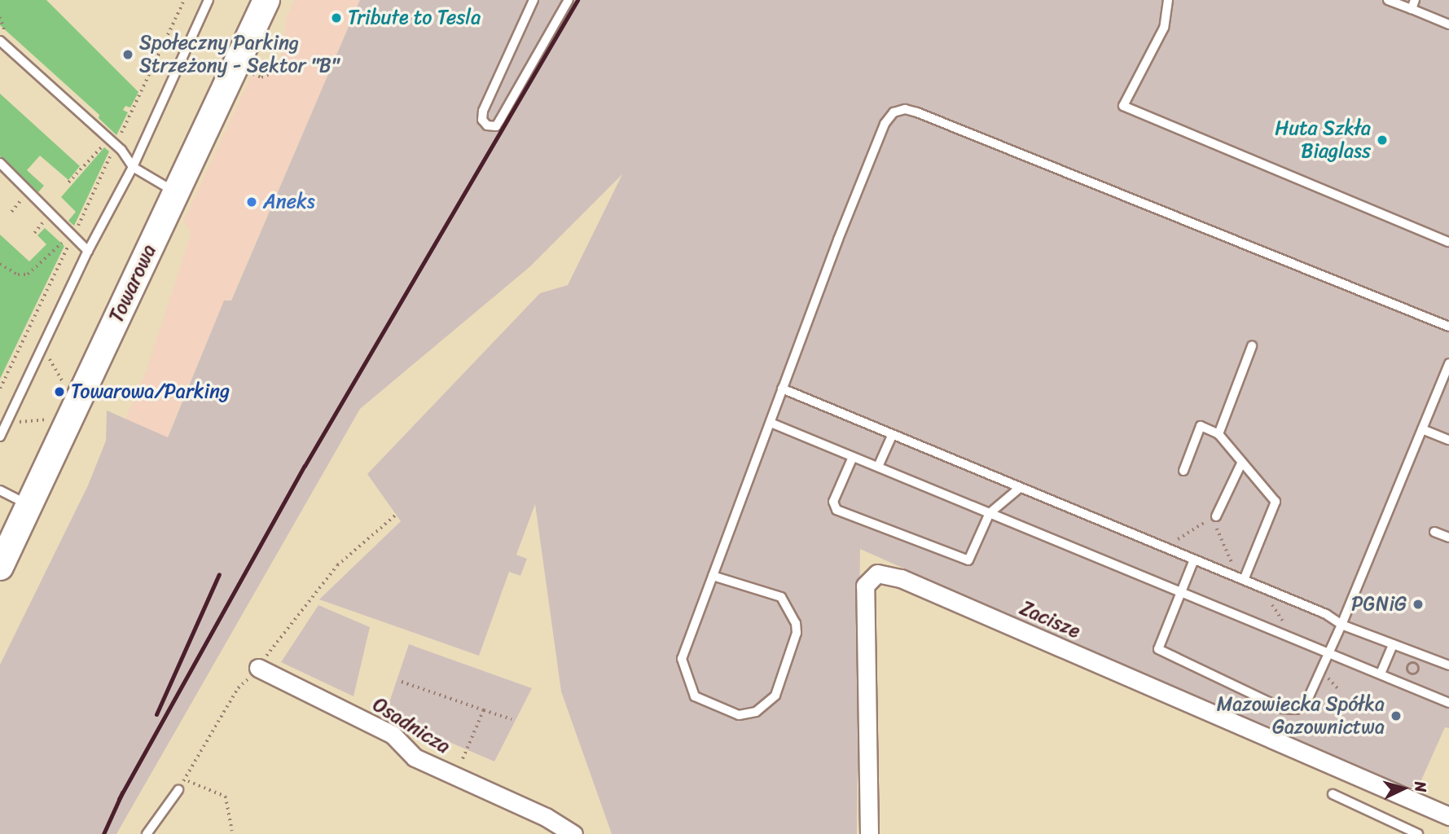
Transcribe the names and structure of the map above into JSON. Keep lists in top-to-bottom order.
{
  "streets": {
    "main road": ["Towarowa"],
    "street": ["Zacisze", "Osadnicza"]
  },
  "places": [
    "Tribute to Tesla",
    "Społeczny Parking Strzeżony - Sektor \"B\"",
    "Huta Szkła Biaglass",
    "Aneks",
    "Towarowa/Parking",
    "PGNiG",
    "Mazowiecka Spółka Gazownictwa"
  ],
  "north": "right"
}
